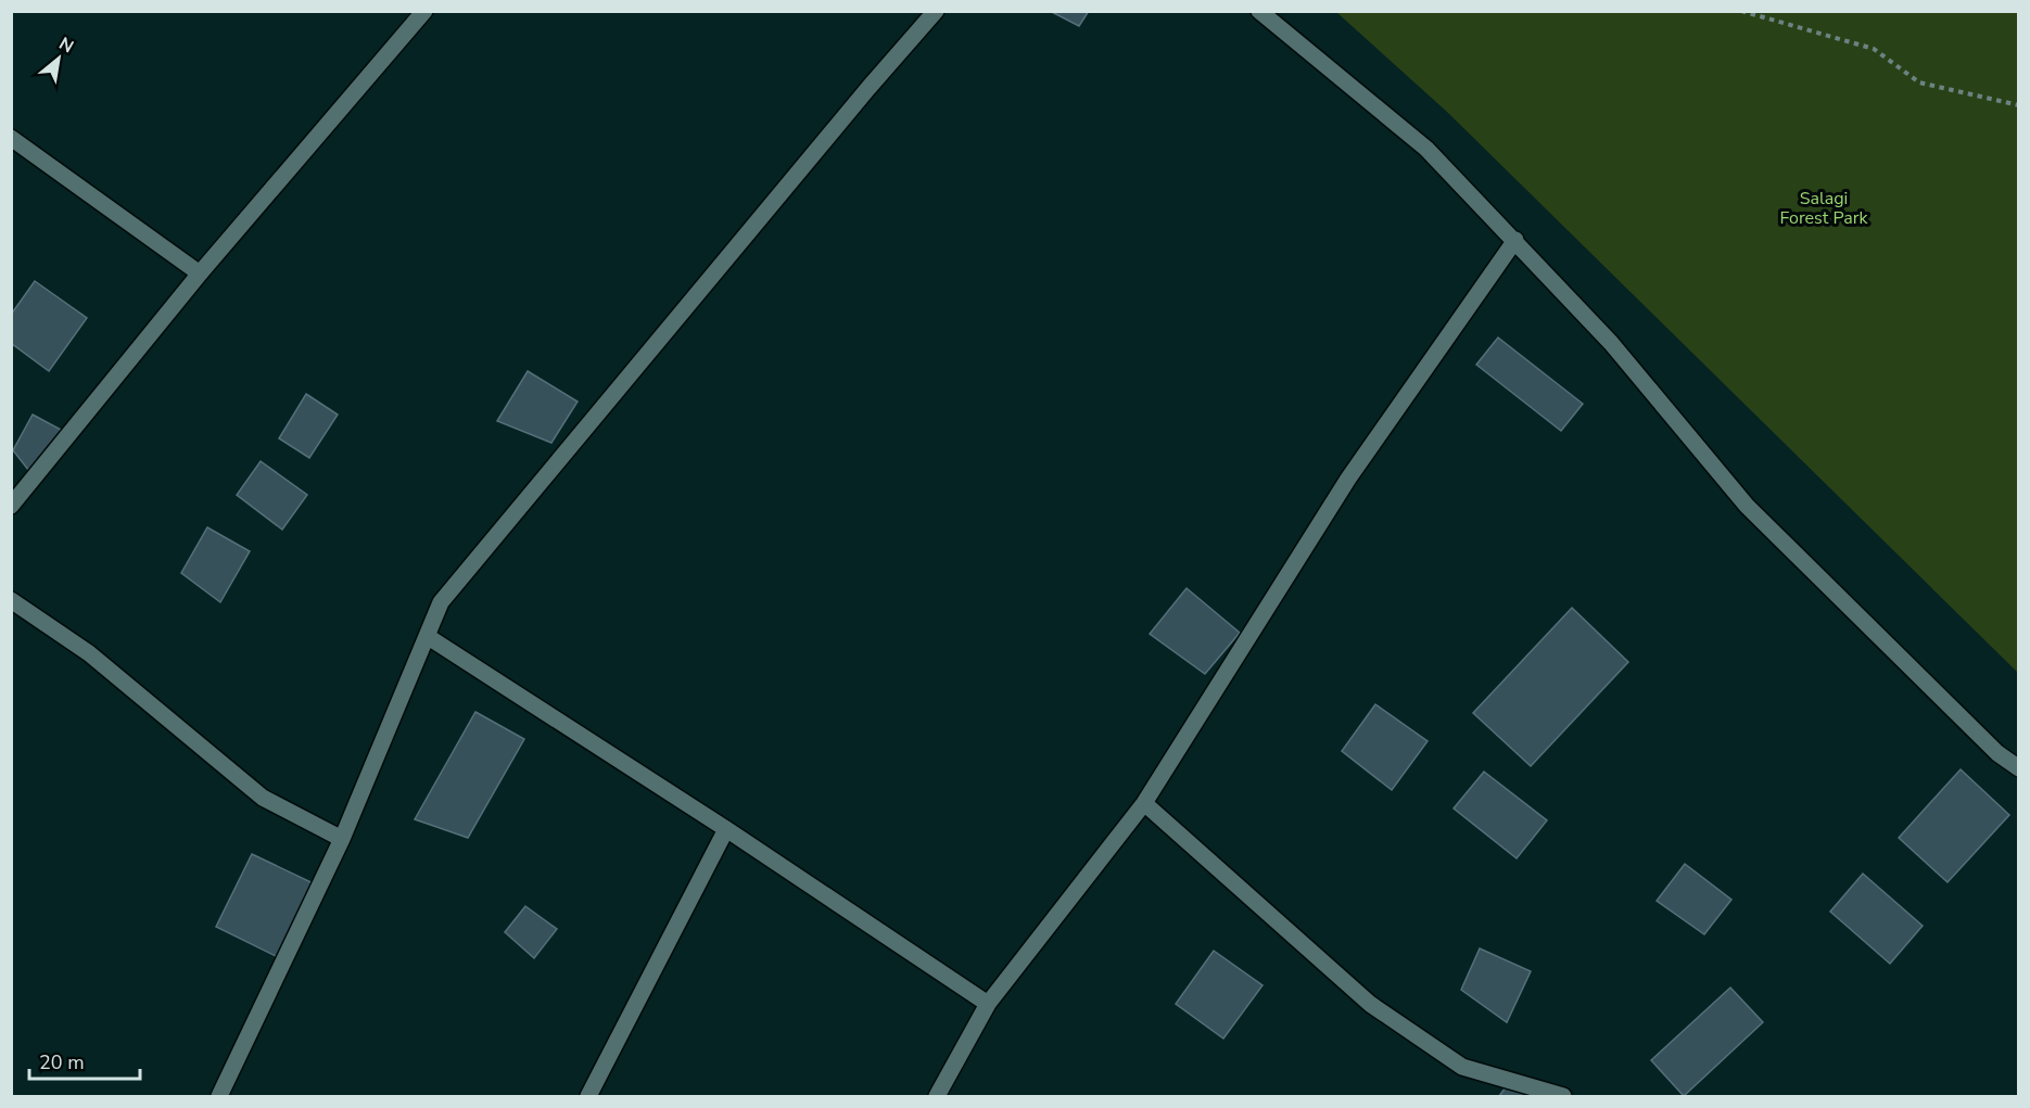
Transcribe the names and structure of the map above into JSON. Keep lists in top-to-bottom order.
{
  "parks": ["Salagi Forest Park"],
  "scale_bar": "20 m",
  "north": "top right"
}
